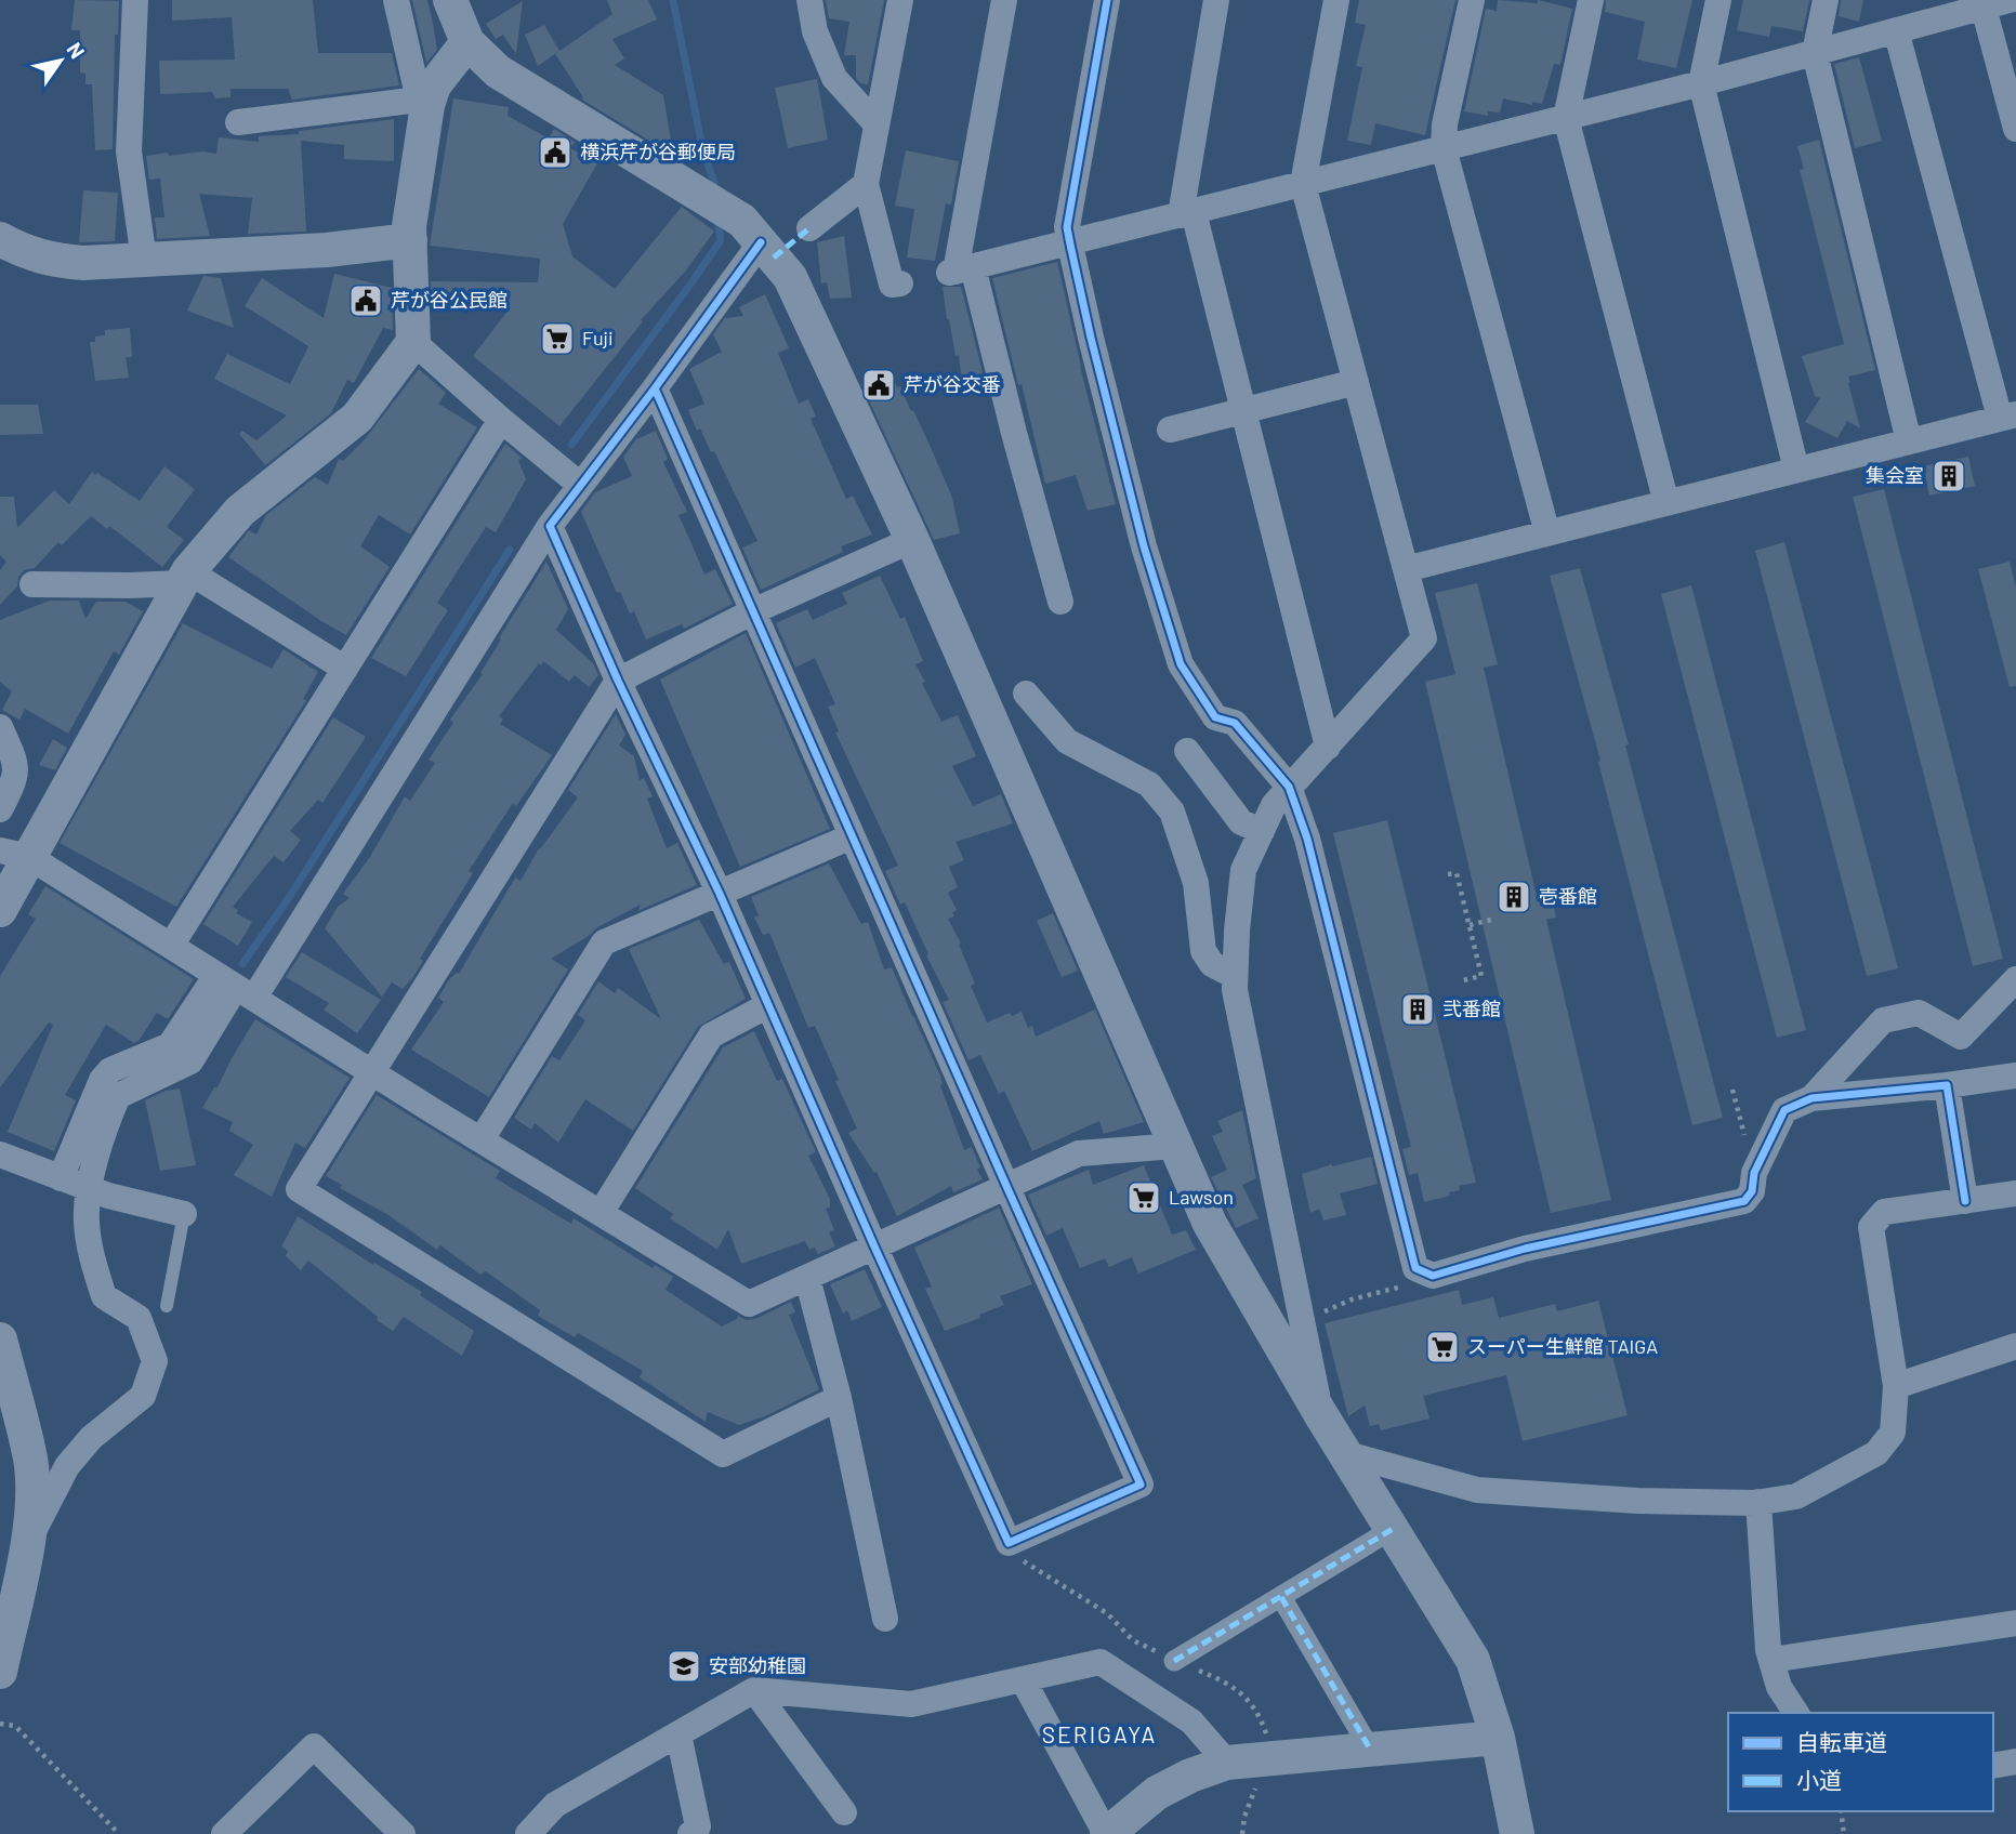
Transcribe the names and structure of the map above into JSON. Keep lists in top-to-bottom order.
{
  "districts": ["SERIGAYA"],
  "places": {
    "public building": ["横浜芹が谷郵便局", "芹が谷公民館", "芹が谷交番"],
    "supermarket": ["Fuji", "Lawson", "スーパー生鮮館 TAIGA"],
    "building": ["集会室", "壱番館", "弐番館"],
    "school or university": ["安部幼稚園"]
  },
  "legend": ["自転車道", "小道"],
  "north": "top right"
}
